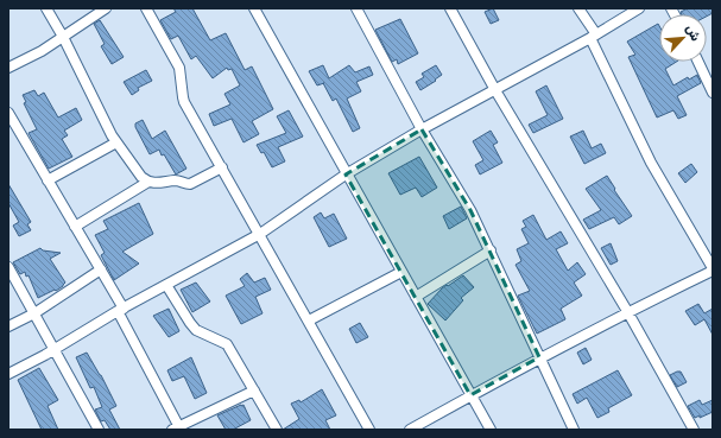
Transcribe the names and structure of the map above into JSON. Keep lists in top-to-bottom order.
{
  "north": "top right"
}
